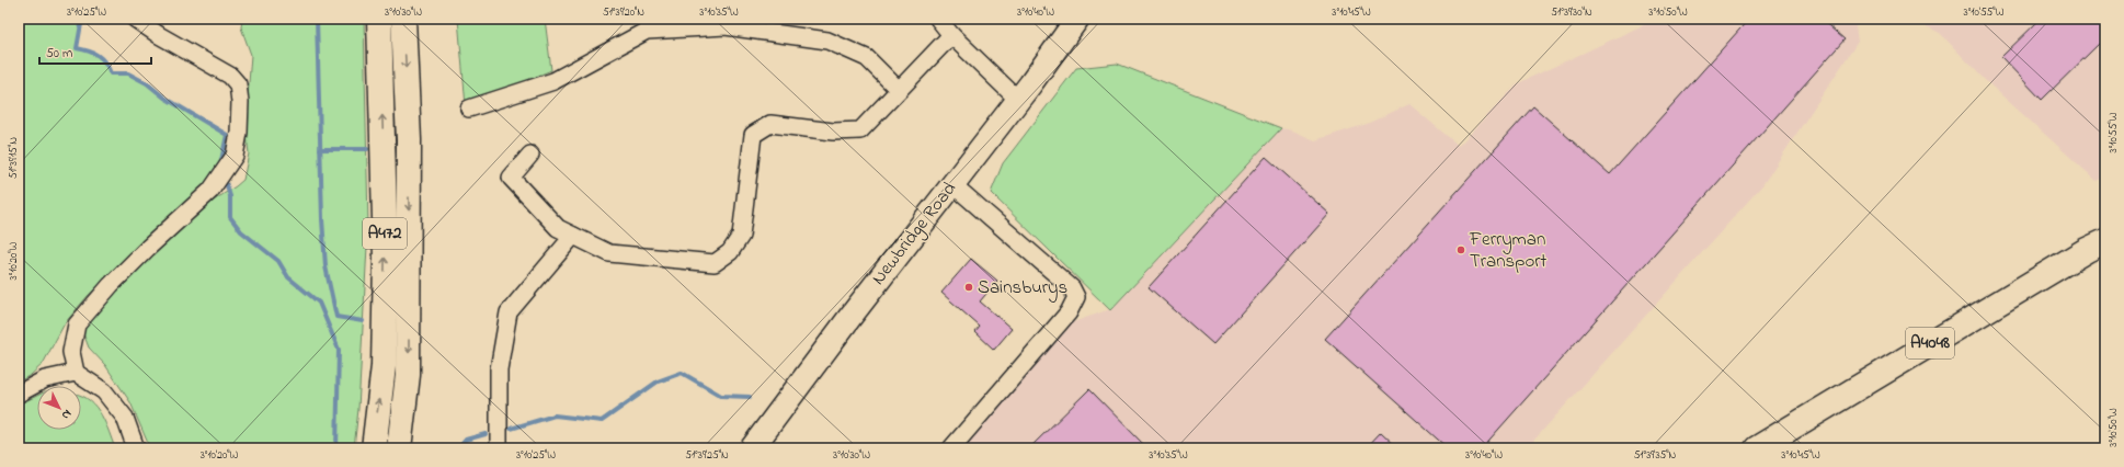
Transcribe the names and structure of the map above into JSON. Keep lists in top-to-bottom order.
{
  "streets": {
    "main road": ["A472", "Newbridge Road", "A4048"]
  },
  "places": ["Ferryman Transport", "Sainsburys"],
  "scale_bar": "50 m",
  "north": "bottom right",
  "coordinates": [
    "3°10'25\"W",
    "3°10'30\"W",
    "51°39'20\"N",
    "3°10'35\"W",
    "3°10'40\"W",
    "3°10'45\"W",
    "51°39'30\"N",
    "3°10'50\"W",
    "3°10'55\"W",
    "51°39'15\"N",
    "3°10'20\"W",
    "51°39'25\"N",
    "51°39'35\"N"
  ]
}
